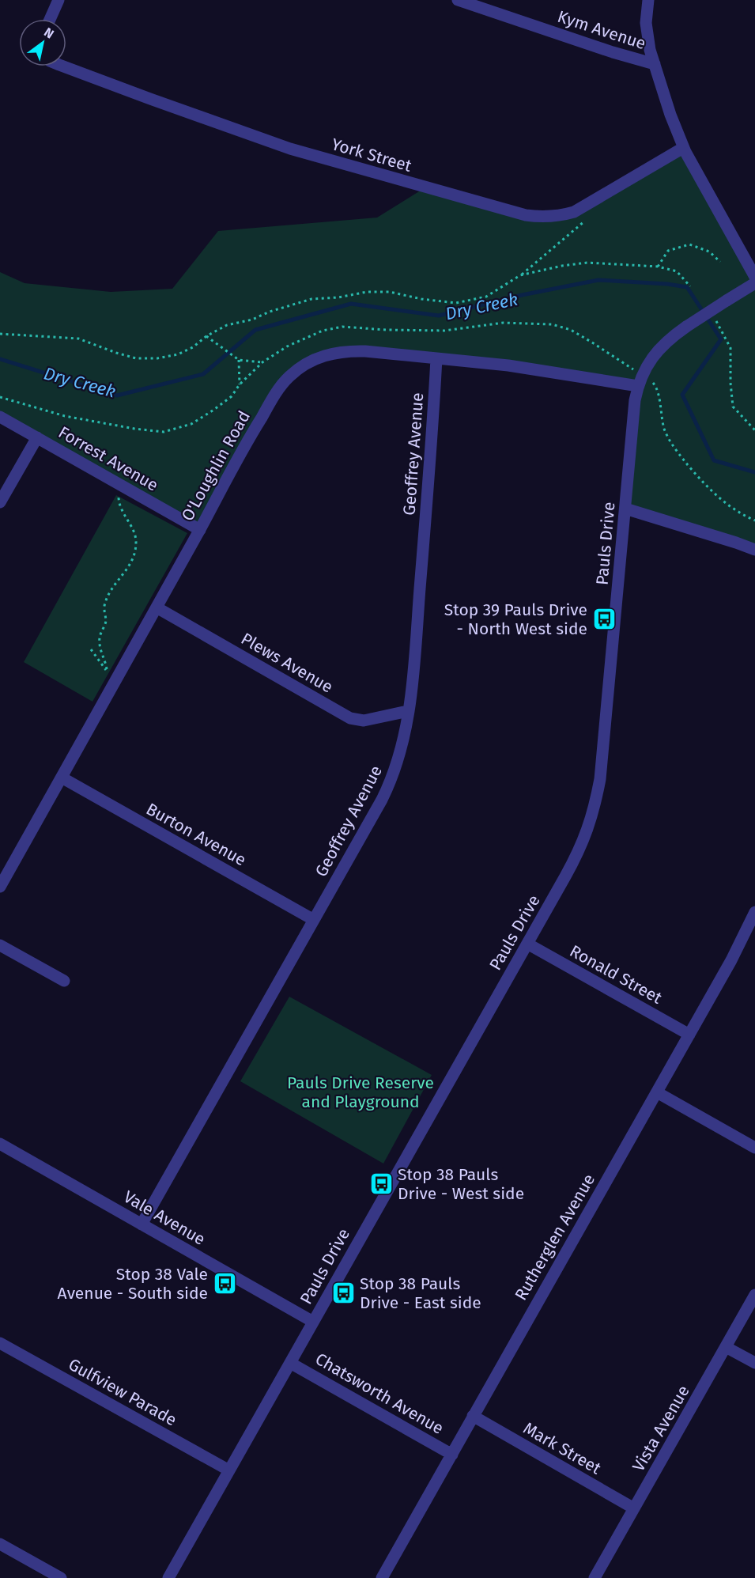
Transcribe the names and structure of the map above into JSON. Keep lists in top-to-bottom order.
{
  "streets": {
    "street": [
      "Kym Avenue",
      "York Street",
      "Geoffrey Avenue",
      "Forrest Avenue",
      "O'Loughlin Road",
      "Pauls Drive",
      "Plews Avenue",
      "Burton Avenue",
      "Ronald Street",
      "Vale Avenue",
      "Rutherglen Avenue",
      "Gulfview Parade",
      "Chatsworth Avenue",
      "Vista Avenue",
      "Mark Street"
    ]
  },
  "crossings": [
    ["Geoffrey Avenue", "O'Loughlin Road"],
    ["Geoffrey Avenue", "Plews Avenue"],
    ["Geoffrey Avenue", "Burton Avenue"],
    ["Geoffrey Avenue", "Vale Avenue"],
    ["Forrest Avenue", "O'Loughlin Road"],
    ["O'Loughlin Road", "Pauls Drive"],
    ["O'Loughlin Road", "Plews Avenue"],
    ["O'Loughlin Road", "Burton Avenue"],
    ["Pauls Drive", "Ronald Street"],
    ["Pauls Drive", "Vale Avenue"],
    ["Pauls Drive", "Gulfview Parade"],
    ["Pauls Drive", "Chatsworth Avenue"],
    ["Ronald Street", "Rutherglen Avenue"],
    ["Rutherglen Avenue", "Chatsworth Avenue"],
    ["Rutherglen Avenue", "Mark Street"],
    ["Vista Avenue", "Mark Street"]
  ],
  "water": ["Dry Creek"],
  "parks": ["Pauls Drive Reserve and Playground"],
  "places": {
    "bus stop": [
      "Stop 39 Pauls Drive - North West side",
      "Stop 38 Pauls Drive - West side",
      "Stop 38 Vale Avenue - South side",
      "Stop 38 Pauls Drive - East side"
    ]
  },
  "north": "top right"
}
